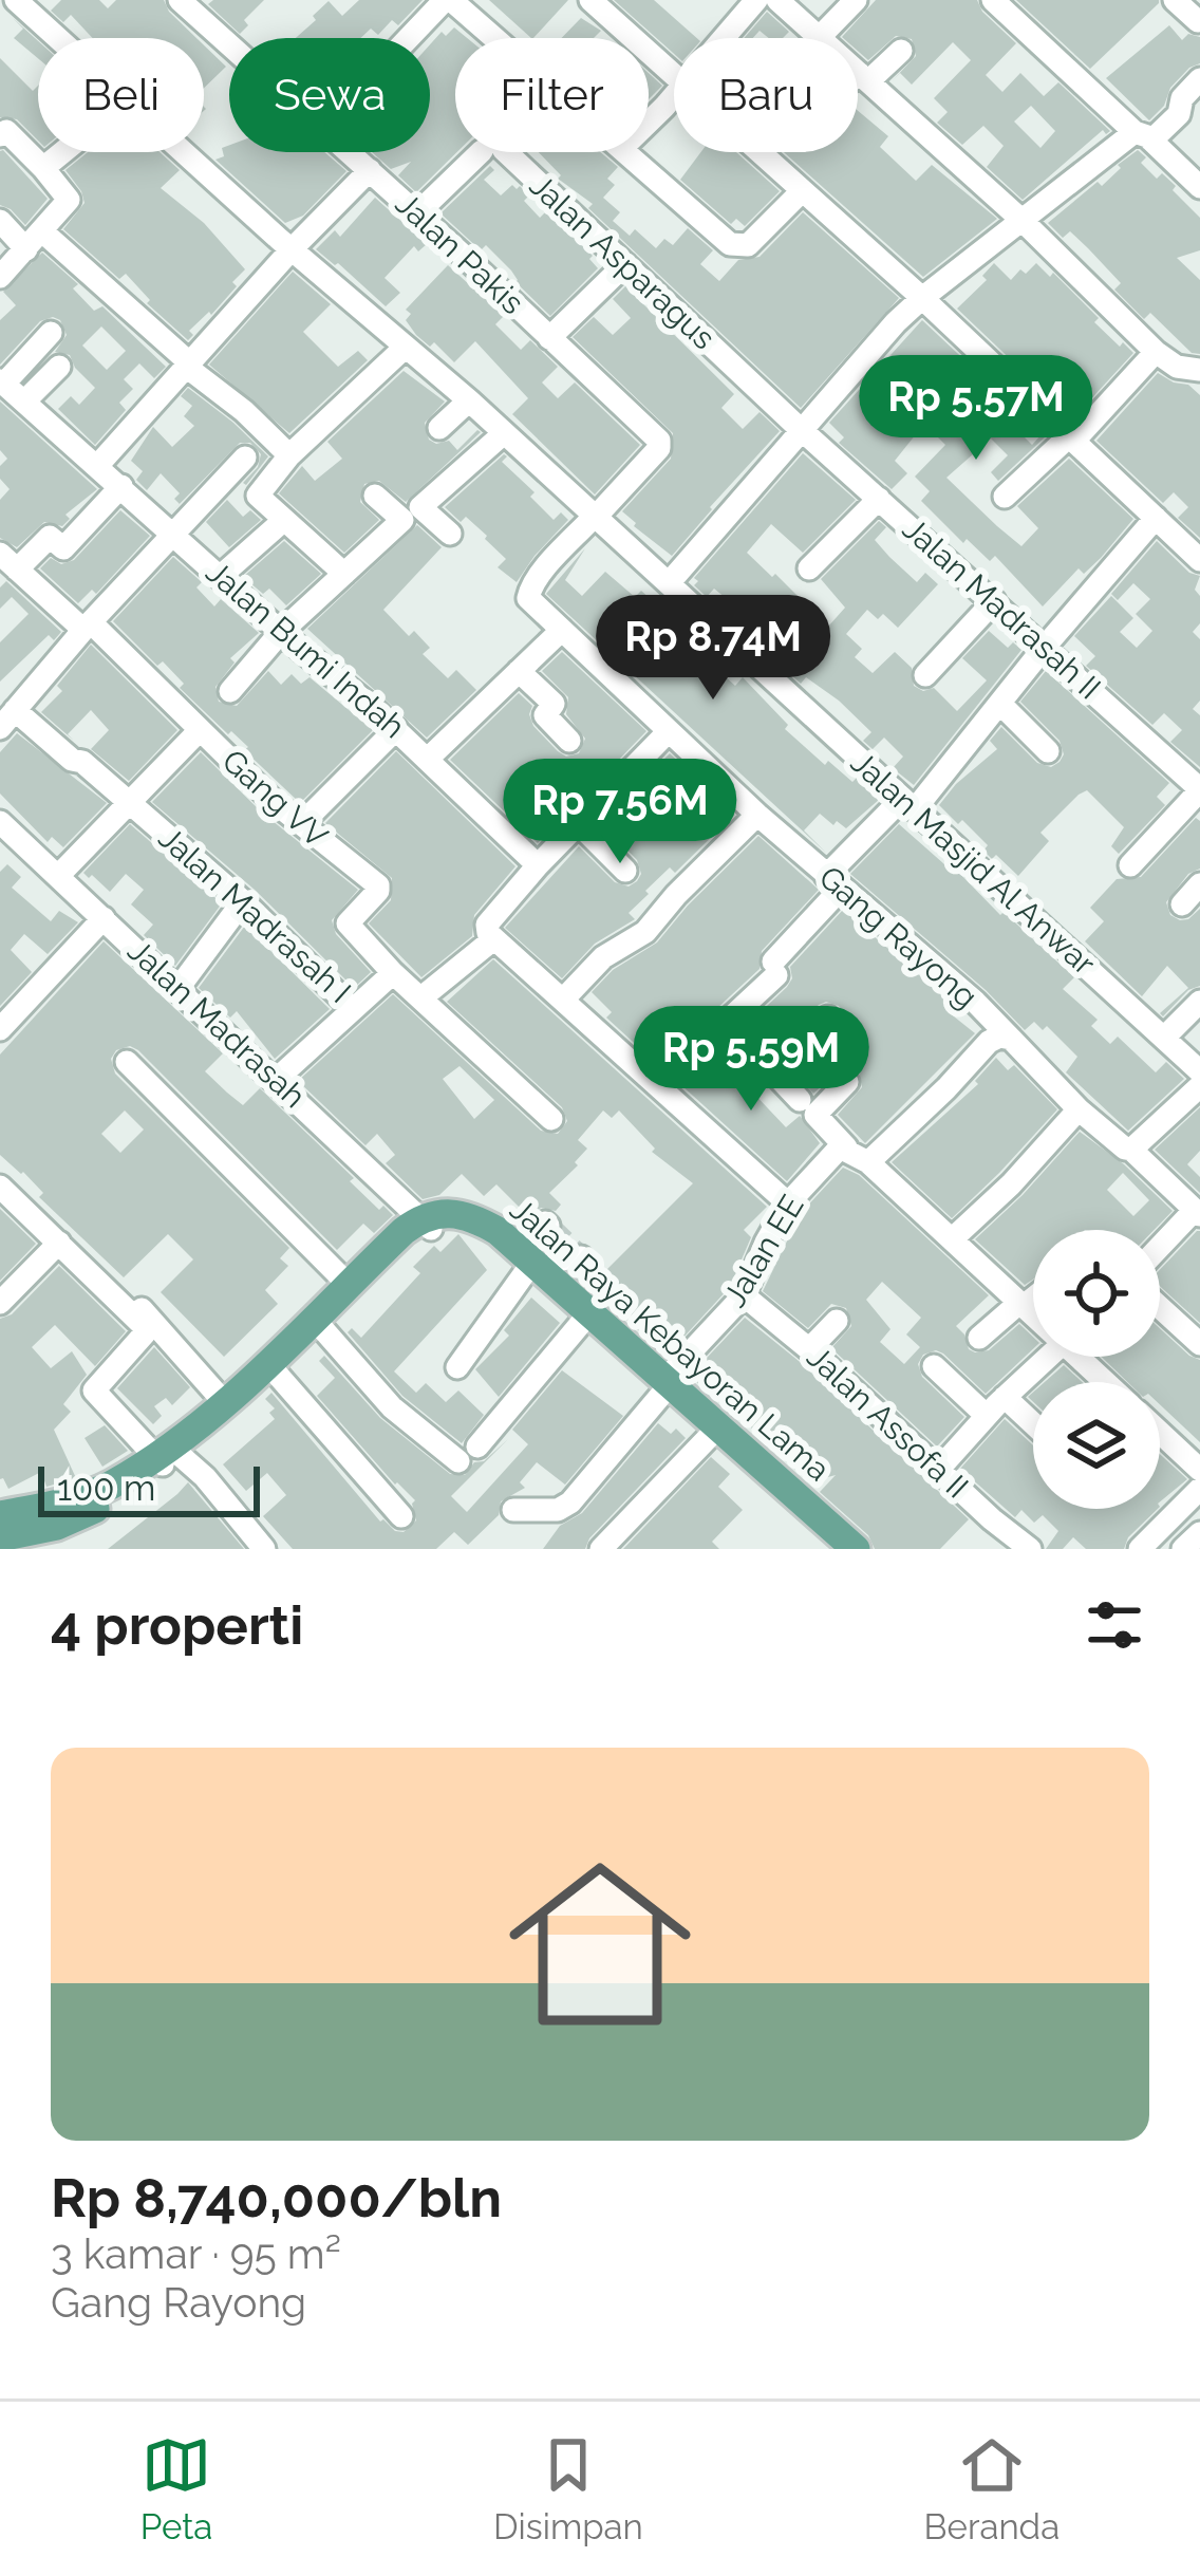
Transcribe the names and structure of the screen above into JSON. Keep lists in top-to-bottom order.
{
  "streets": {
    "main road": ["Jalan Raya Kebayoran Lama"],
    "street": [
      "Jalan Pakis",
      "Jalan Asparagus",
      "Jalan Madrasah II",
      "Jalan Bumi Indah",
      "Gang VV",
      "Jalan Masjid Al Anwar",
      "Jalan Madrasah I",
      "Gang Rayong",
      "Jalan Madrasah",
      "Jalan EE",
      "Jalan Assofa II"
    ]
  },
  "crossings": [
    ["Jalan Pakis", "Jalan Asparagus"],
    ["Jalan Pakis", "Jalan Masjid Al Anwar"],
    ["Jalan Pakis", "Gang Rayong"],
    ["Jalan Asparagus", "Jalan Madrasah II"],
    ["Jalan Bumi Indah", "Jalan Madrasah I"],
    ["Gang VV", "Jalan Madrasah I"],
    ["Jalan Masjid Al Anwar", "Gang Rayong"],
    ["Jalan Madrasah", "Jalan Raya Kebayoran Lama"],
    ["Jalan EE", "Jalan Raya Kebayoran Lama"],
    ["Jalan EE", "Jalan Assofa II"]
  ],
  "scale_bar": "100 m",
  "page": {
    "chip": [
      "Beli",
      "Sewa",
      "Filter",
      "Baru"
    ],
    "price": [
      "Rp 5.57M",
      "Rp 8.74M",
      "Rp 7.56M",
      "Rp 5.59M"
    ],
    "scale": "100 m",
    "heading": "4 properti",
    "list": [
      {
        "name": "Rp 8,740,000/bln",
        "note": "3 kamar · 95 m² · Gang Rayong"
      }
    ],
    "tabs": ["Peta", "Disimpan", "Beranda"]
  }
}
